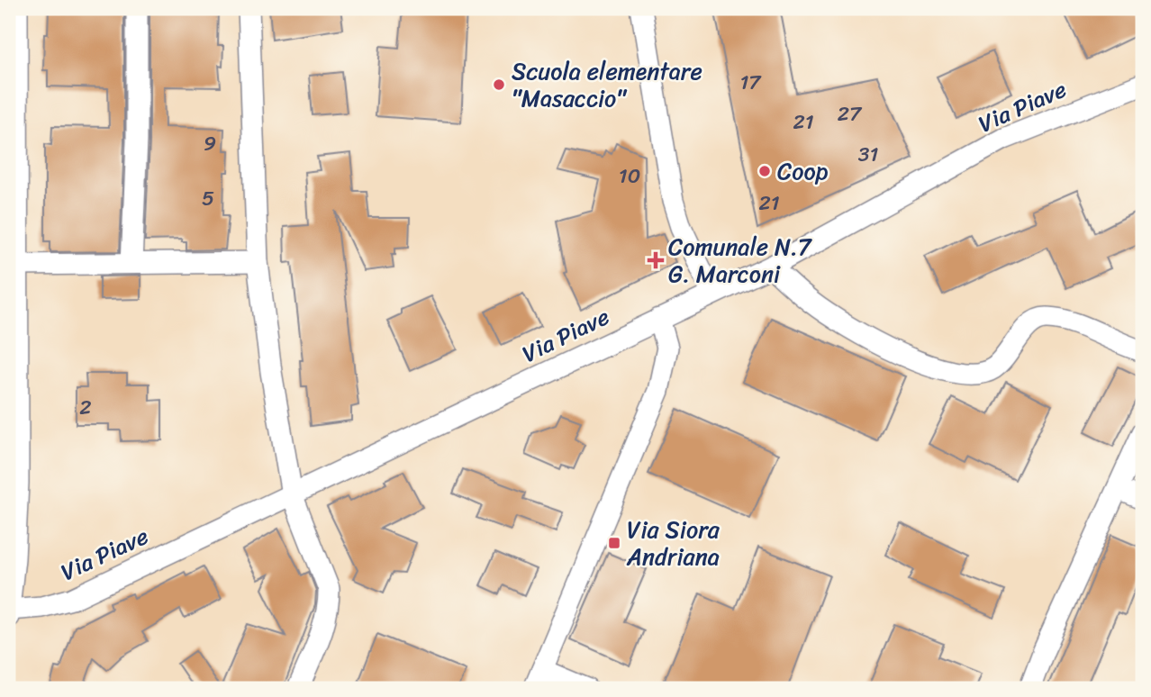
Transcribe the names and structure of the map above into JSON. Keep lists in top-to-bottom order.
{
  "streets": {
    "street": ["Via Piave"]
  },
  "places": {
    "other": ["Scuola elementare \"Masaccio\"", "Coop"],
    "health": ["Comunale N.7 G. Marconi"],
    "transit": ["Via Siora Andriana"]
  },
  "house_numbers": [
    "17",
    "27",
    "21",
    "9",
    "31",
    "10",
    "5",
    "21",
    "2"
  ]
}
